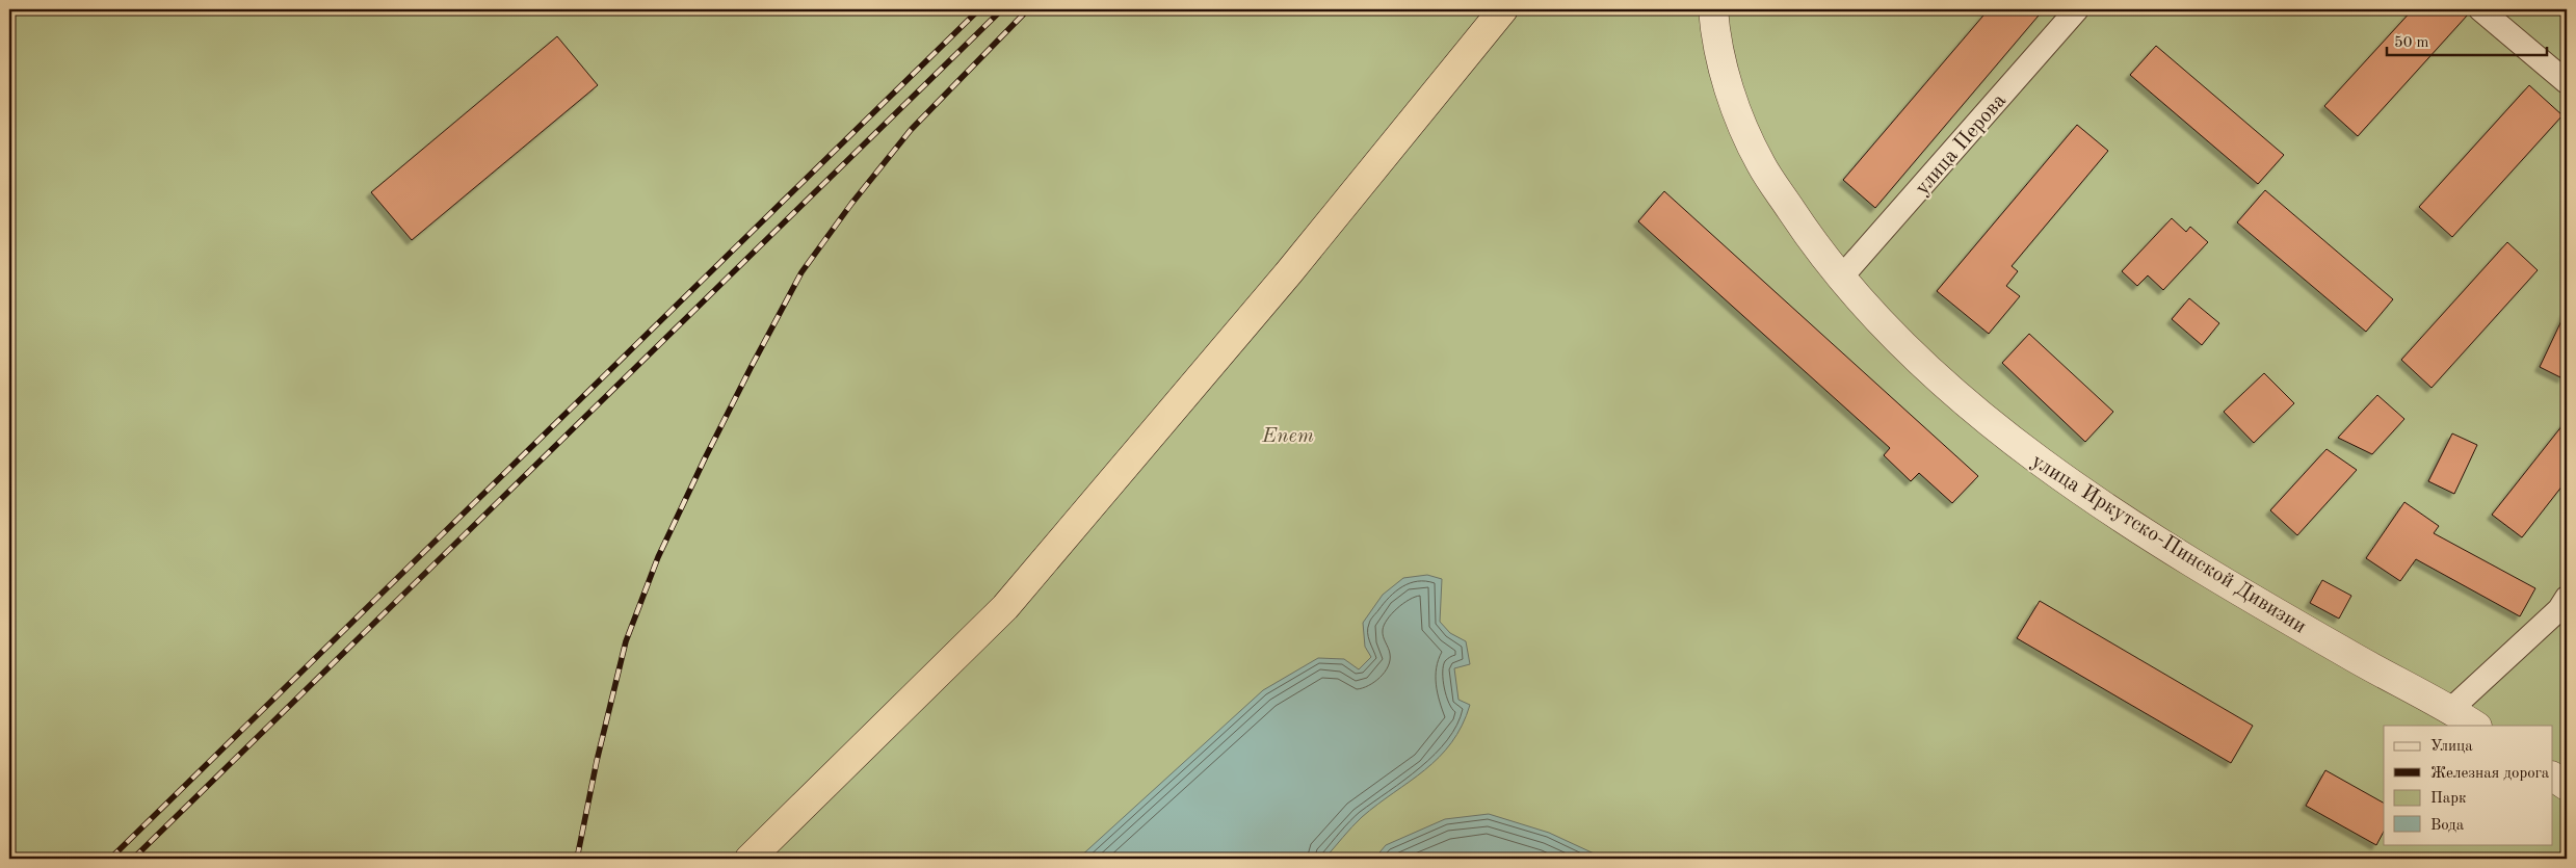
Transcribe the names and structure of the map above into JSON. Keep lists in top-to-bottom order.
{
  "streets": {
    "street": ["улица Перова", "улица Иркутско-Пинской Дивизии"]
  },
  "crossings": [
    ["улица Перова", "улица Иркутско-Пинской Дивизии"]
  ],
  "parks": ["Enem"],
  "legend": [
    "Улица",
    "Железная дорога",
    "Парк",
    "Вода"
  ],
  "scale_bar": "50 m"
}
